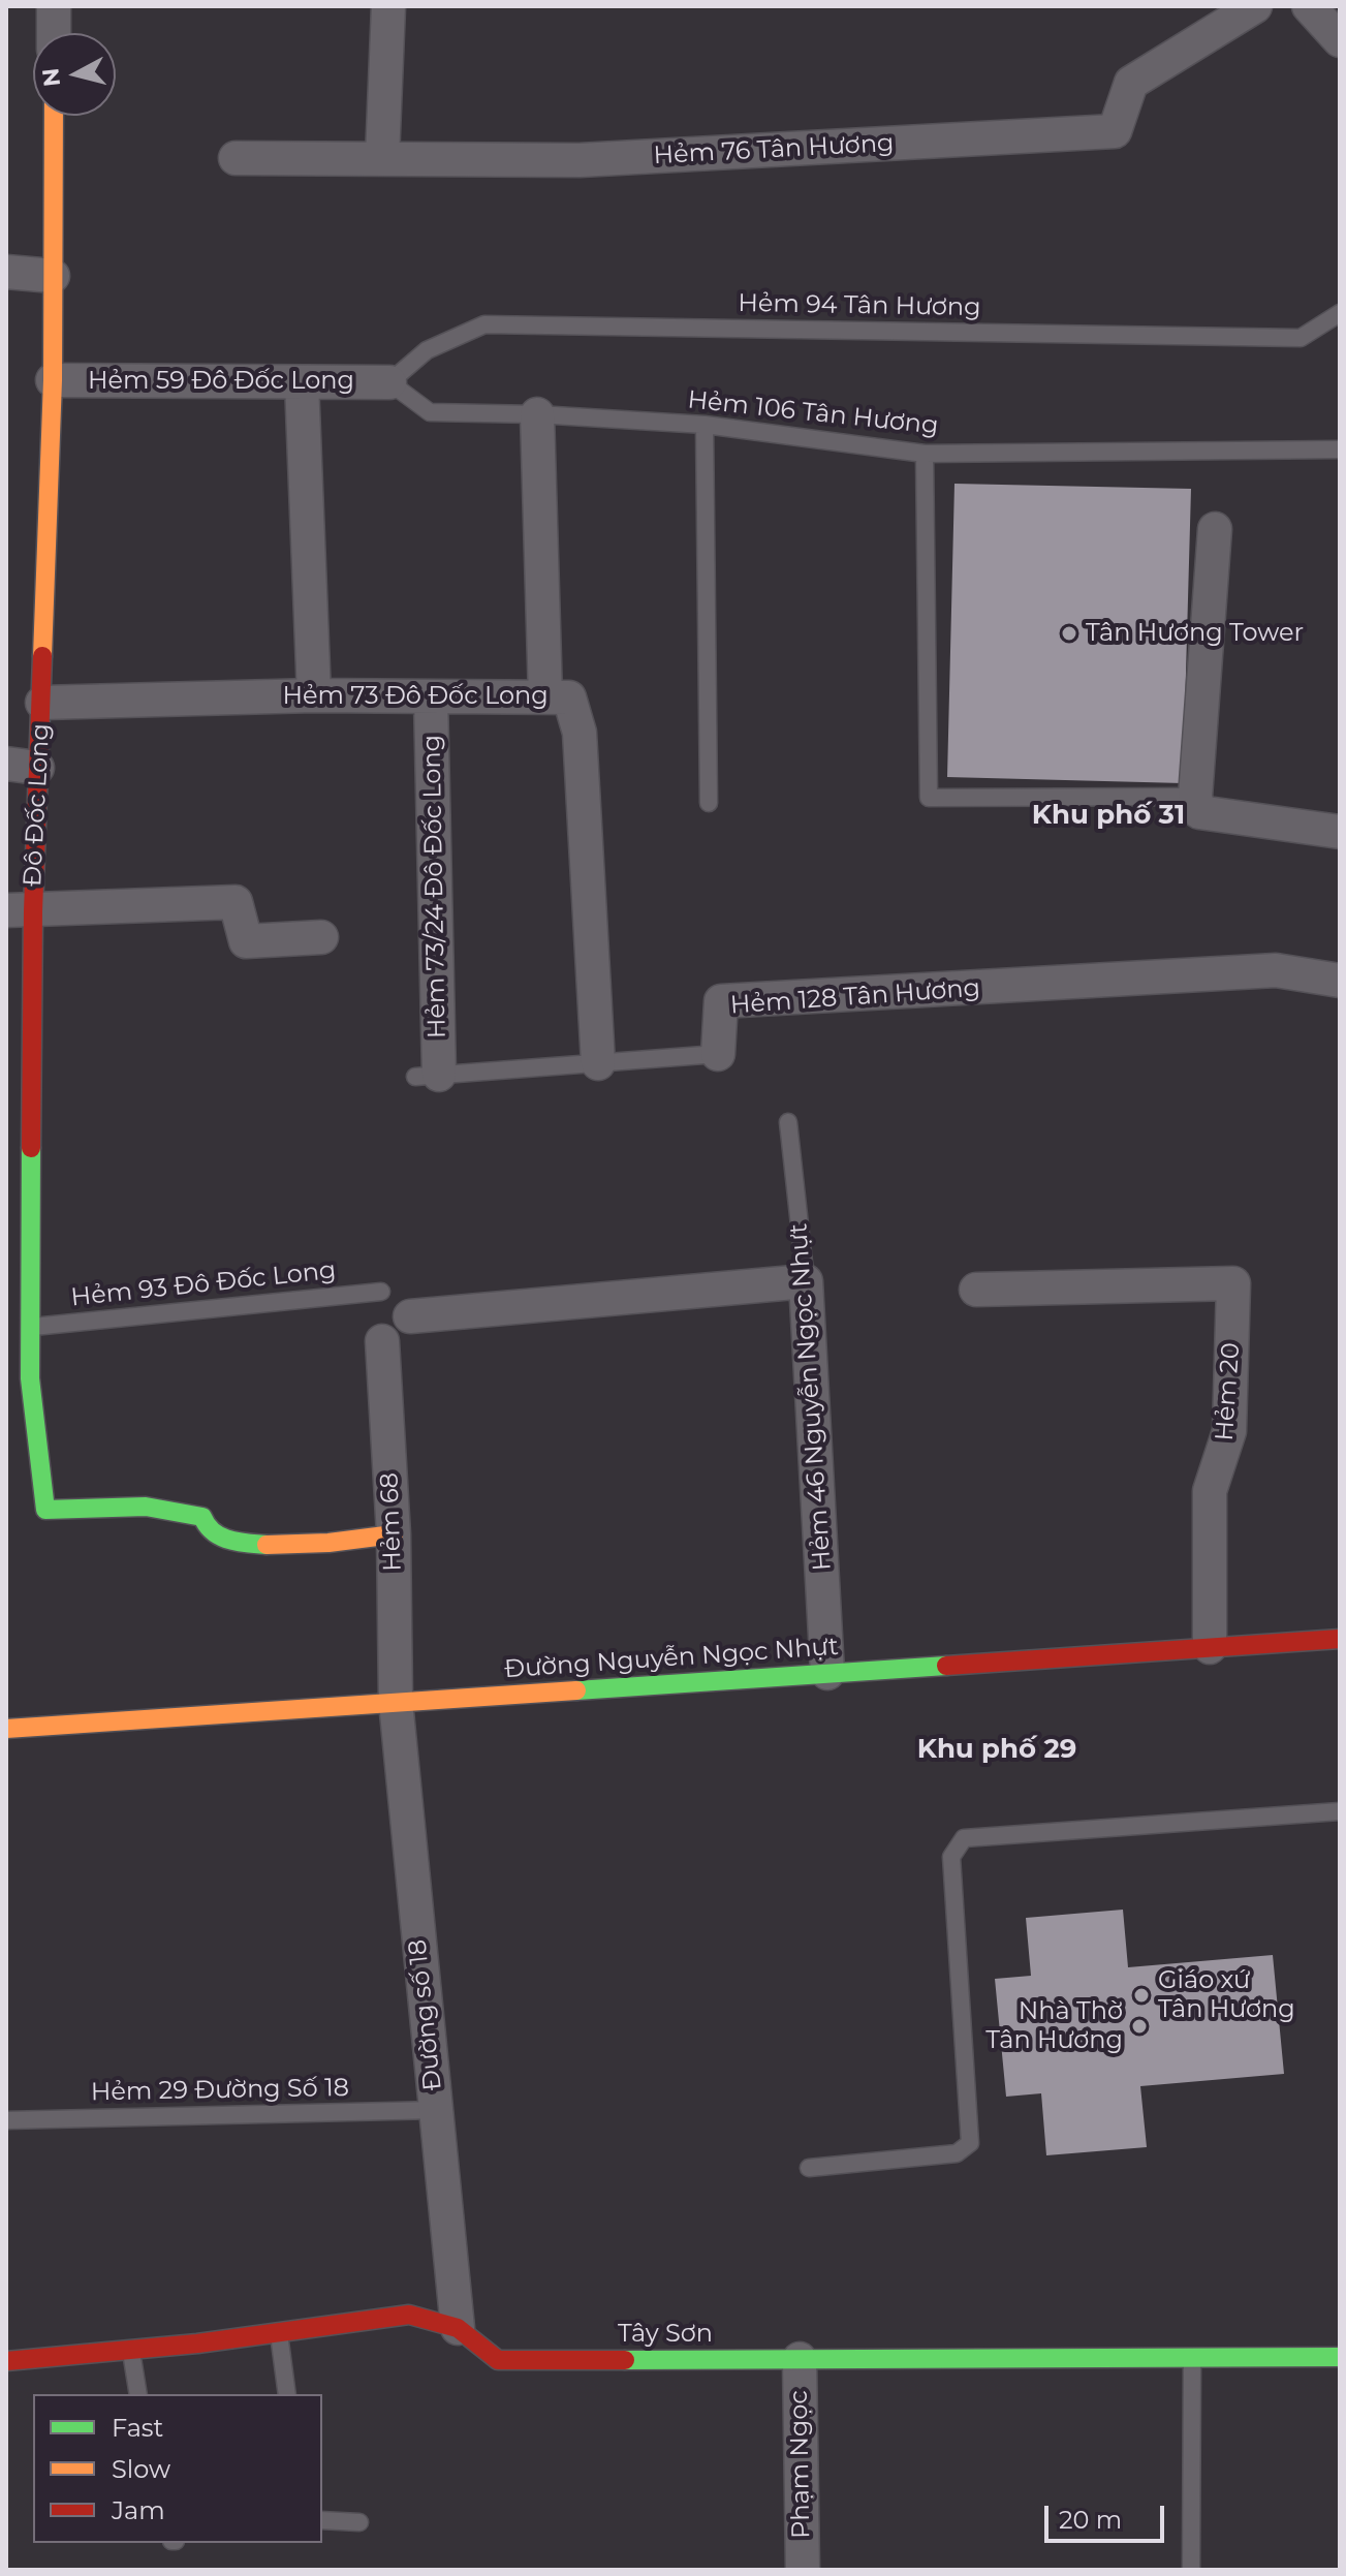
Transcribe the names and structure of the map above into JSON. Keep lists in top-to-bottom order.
{
  "streets": {
    "street": [
      "Hẻm 76 Tân Hương",
      "Hẻm 59 Đô Đốc Long",
      "Hẻm 73 Đô Đốc Long",
      "Đô Đốc Long",
      "Hẻm 73/24 Đô Đốc Long",
      "Hẻm 128 Tân Hương",
      "Hẻm 20",
      "Hẻm 46 Nguyễn Ngọc Nhựt",
      "Hẻm 68",
      "Đường Nguyễn Ngọc Nhựt",
      "Đường số 18",
      "Tây Sơn",
      "Phạm Ngọc"
    ],
    "lane": [
      "Hẻm 94 Tân Hương",
      "Hẻm 106 Tân Hương",
      "Hẻm 93 Đô Đốc Long",
      "Hẻm 29 Đường Số 18"
    ]
  },
  "crossings": [
    ["Hẻm 94 Tân Hương", "Hẻm 59 Đô Đốc Long"],
    ["Hẻm 94 Tân Hương", "Hẻm 106 Tân Hương"],
    ["Hẻm 59 Đô Đốc Long", "Hẻm 106 Tân Hương"],
    ["Hẻm 59 Đô Đốc Long", "Đô Đốc Long"],
    ["Hẻm 73 Đô Đốc Long", "Đô Đốc Long"],
    ["Hẻm 73 Đô Đốc Long", "Hẻm 73/24 Đô Đốc Long"],
    ["Hẻm 73 Đô Đốc Long", "Hẻm 128 Tân Hương"],
    ["Đô Đốc Long", "Hẻm 93 Đô Đốc Long"],
    ["Đô Đốc Long", "Hẻm 68"],
    ["Hẻm 73/24 Đô Đốc Long", "Hẻm 128 Tân Hương"],
    ["Hẻm 20", "Đường Nguyễn Ngọc Nhựt"],
    ["Hẻm 46 Nguyễn Ngọc Nhựt", "Hẻm 68"],
    ["Hẻm 46 Nguyễn Ngọc Nhựt", "Đường Nguyễn Ngọc Nhựt"],
    ["Hẻm 68", "Đường Nguyễn Ngọc Nhựt"],
    ["Hẻm 68", "Đường số 18"],
    ["Đường Nguyễn Ngọc Nhựt", "Đường số 18"],
    ["Đường số 18", "Hẻm 29 Đường Số 18"],
    ["Đường số 18", "Tây Sơn"],
    ["Tây Sơn", "Phạm Ngọc"]
  ],
  "districts": ["Khu phố 31", "Khu phố 29"],
  "places": ["Tân Hương Tower", "Giáo xứ Tân Hương", "Nhà Thờ Tân Hương"],
  "legend": ["Fast", "Slow", "Jam"],
  "scale_bar": "20 m",
  "north": "left"
}
